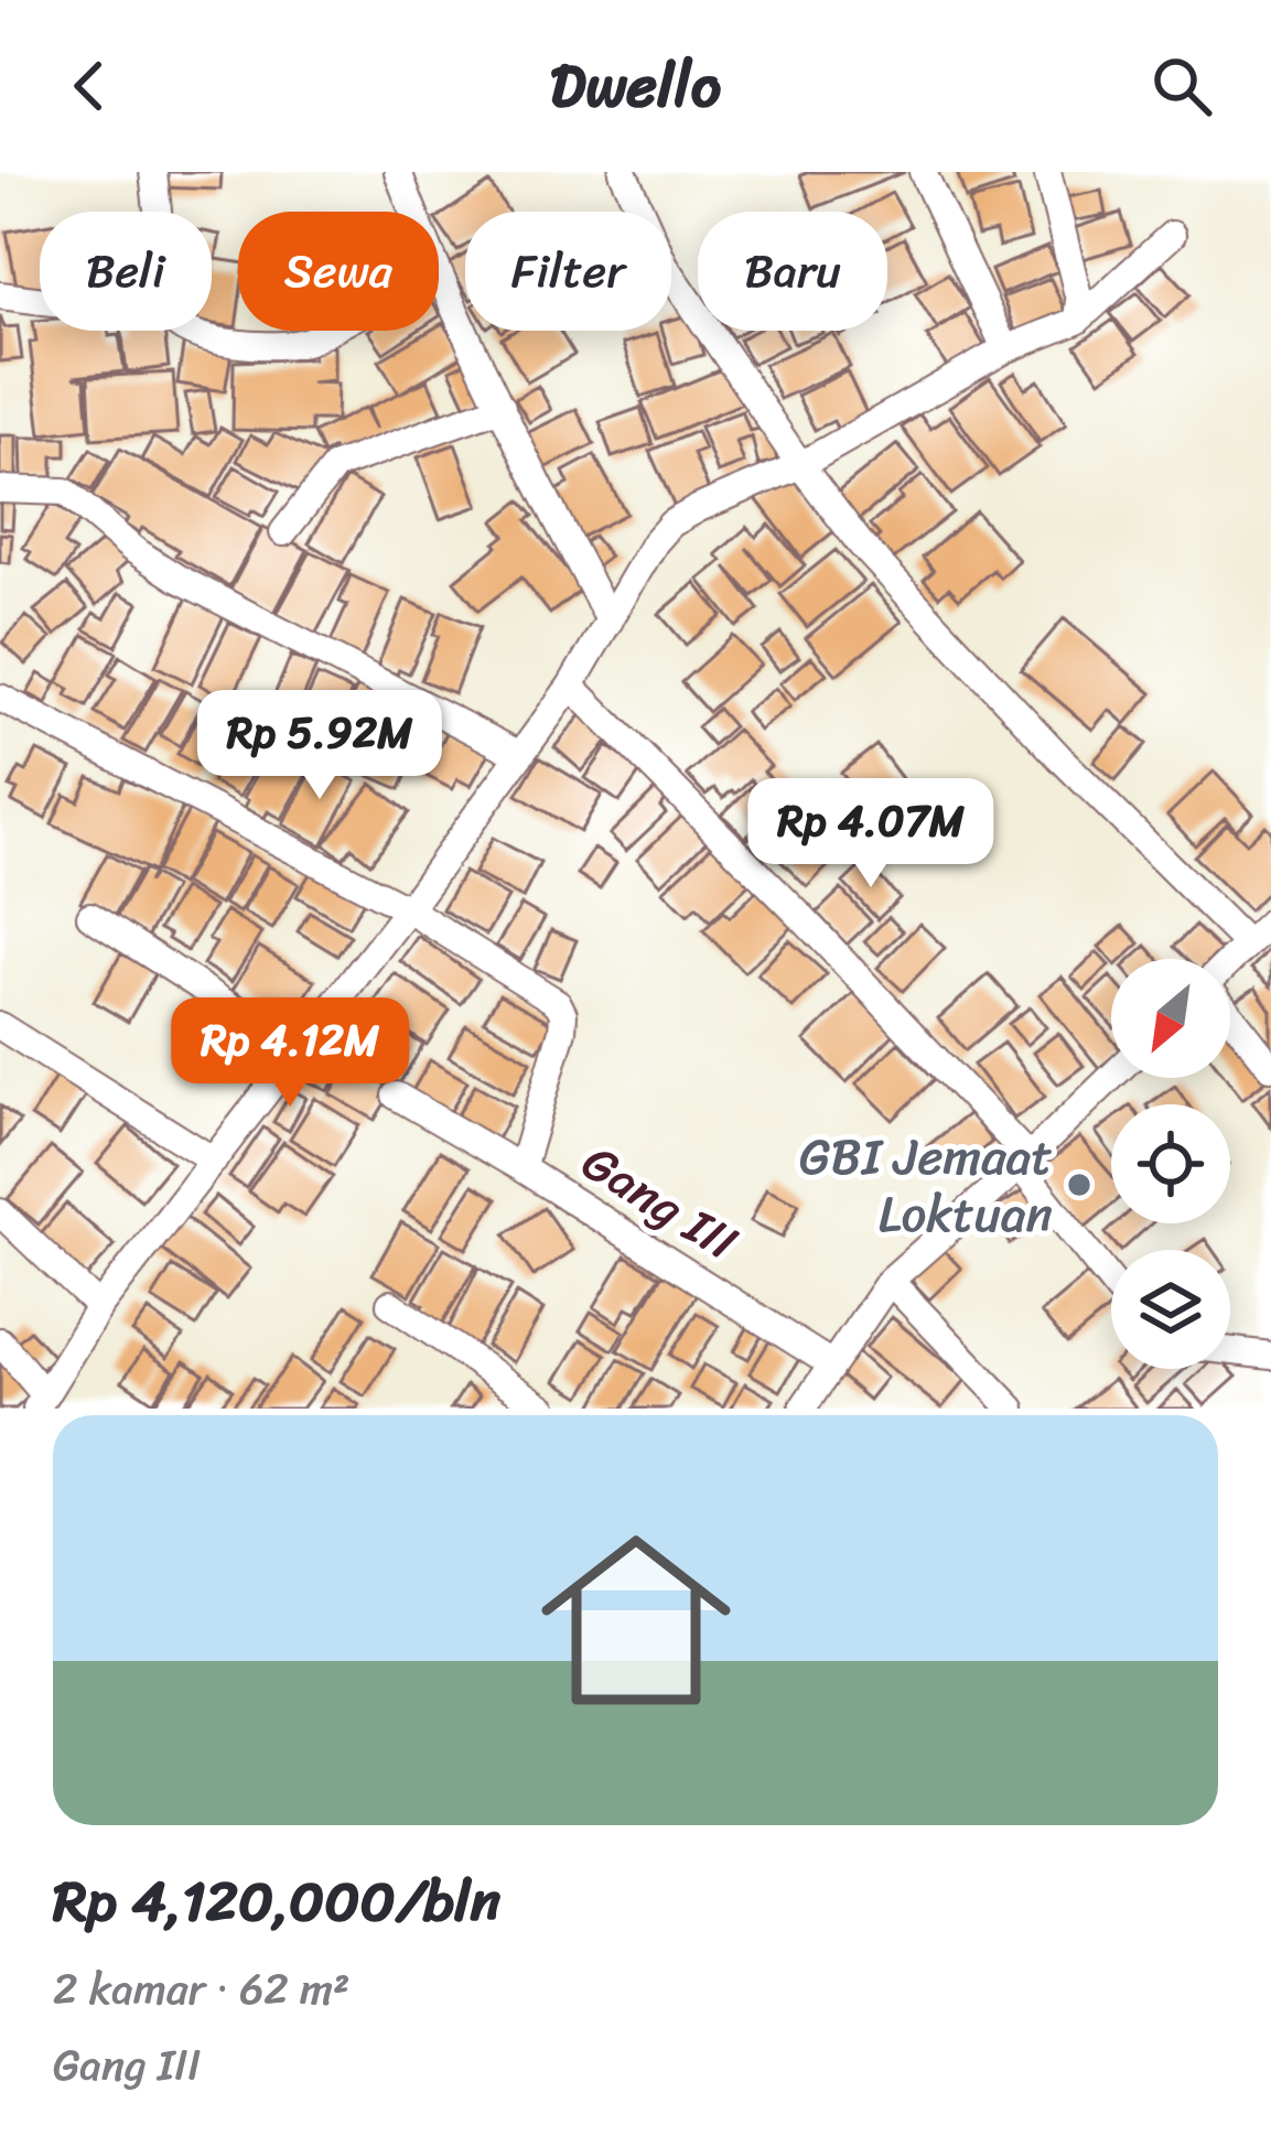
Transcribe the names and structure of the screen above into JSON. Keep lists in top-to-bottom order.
{
  "streets": {
    "street": ["Gang III"]
  },
  "places": ["GBI Jemaat Loktuan"],
  "north": "bottom left",
  "page": {
    "header": "Dwello",
    "chip": [
      "Beli",
      "Sewa",
      "Filter",
      "Baru"
    ],
    "price": ["Rp 5.92M", "Rp 4.07M", "Rp 4.12M"],
    "list": [
      {
        "name": "Rp 4,120,000/bln",
        "note": "2 kamar · 62 m² · Gang III"
      }
    ]
  }
}
